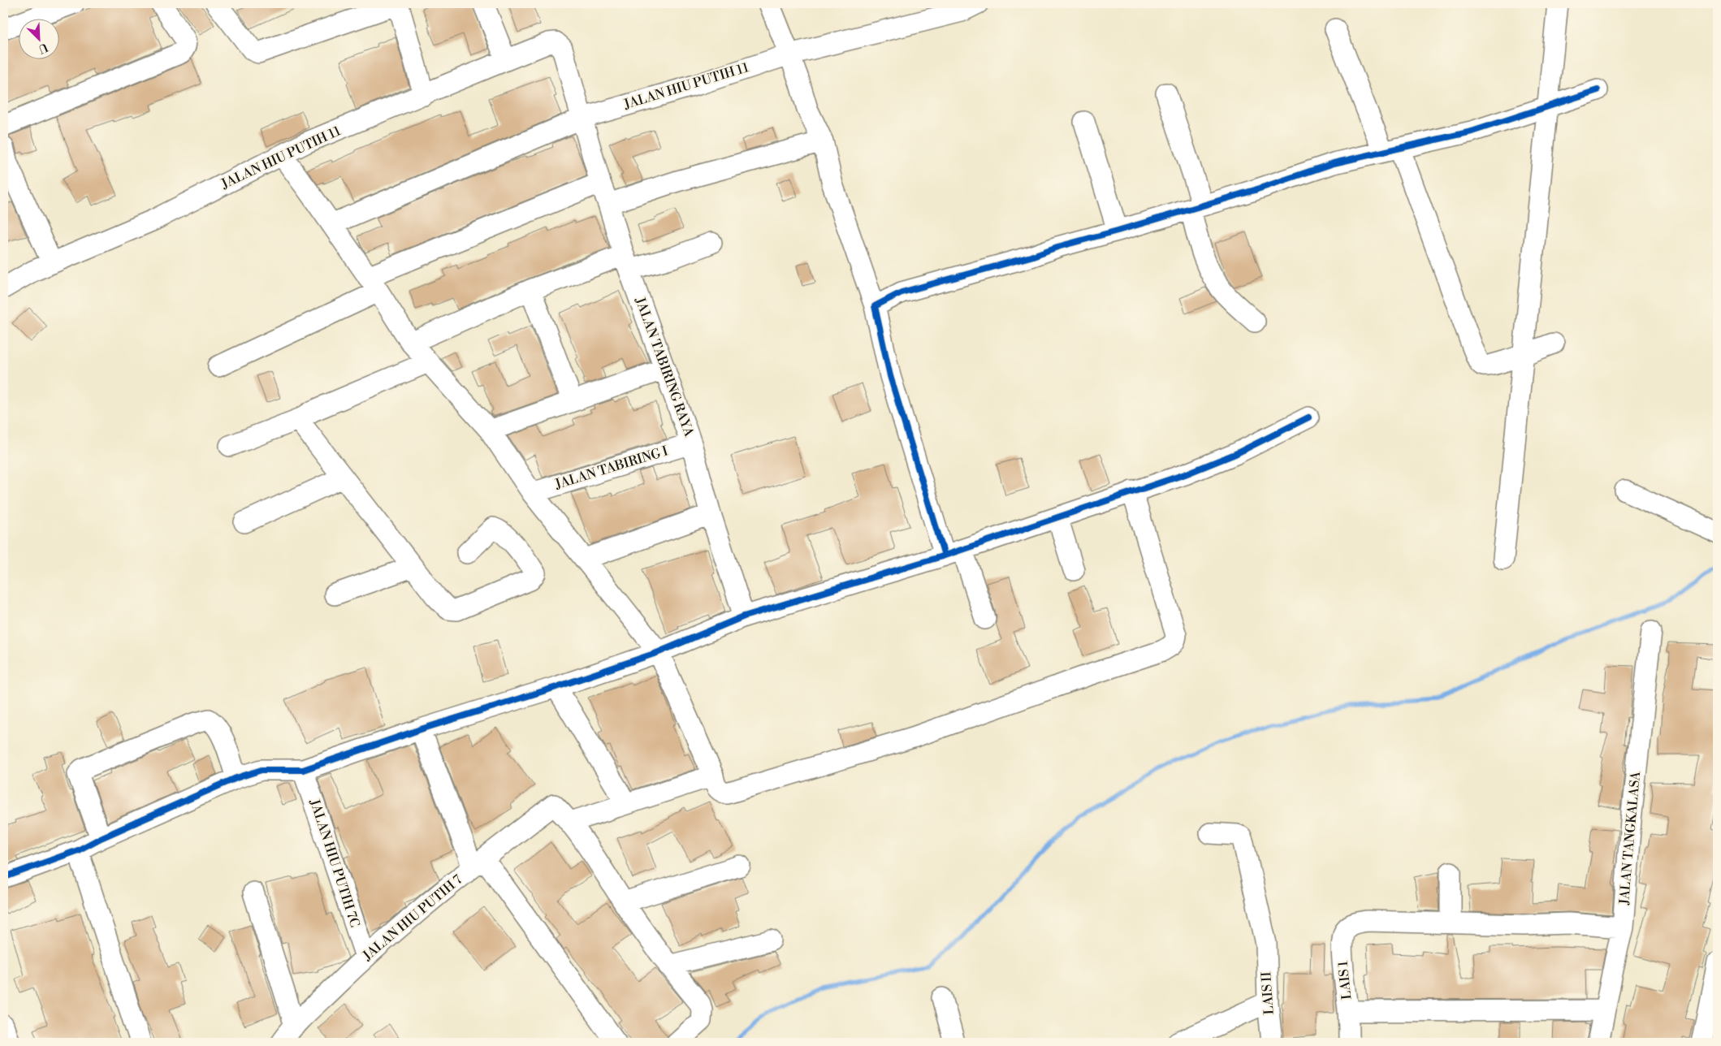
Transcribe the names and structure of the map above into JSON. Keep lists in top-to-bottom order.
{
  "streets": {
    "street": [
      "JALAN HIU PUTIH 11",
      "JALAN TABIRING RAYA",
      "JALAN TABIRING I",
      "JALAN TANGKALASA",
      "JALAN HIU PUTIH 7C",
      "JALAN HIU PUTIH 7",
      "LAIS 1",
      "LAIS II"
    ]
  },
  "crossings": [
    ["JALAN HIU PUTIH 11", "JALAN TABIRING RAYA"],
    ["JALAN TABIRING RAYA", "JALAN TABIRING I"],
    ["JALAN HIU PUTIH 7C", "JALAN HIU PUTIH 7"]
  ],
  "north": "bottom right"
}
